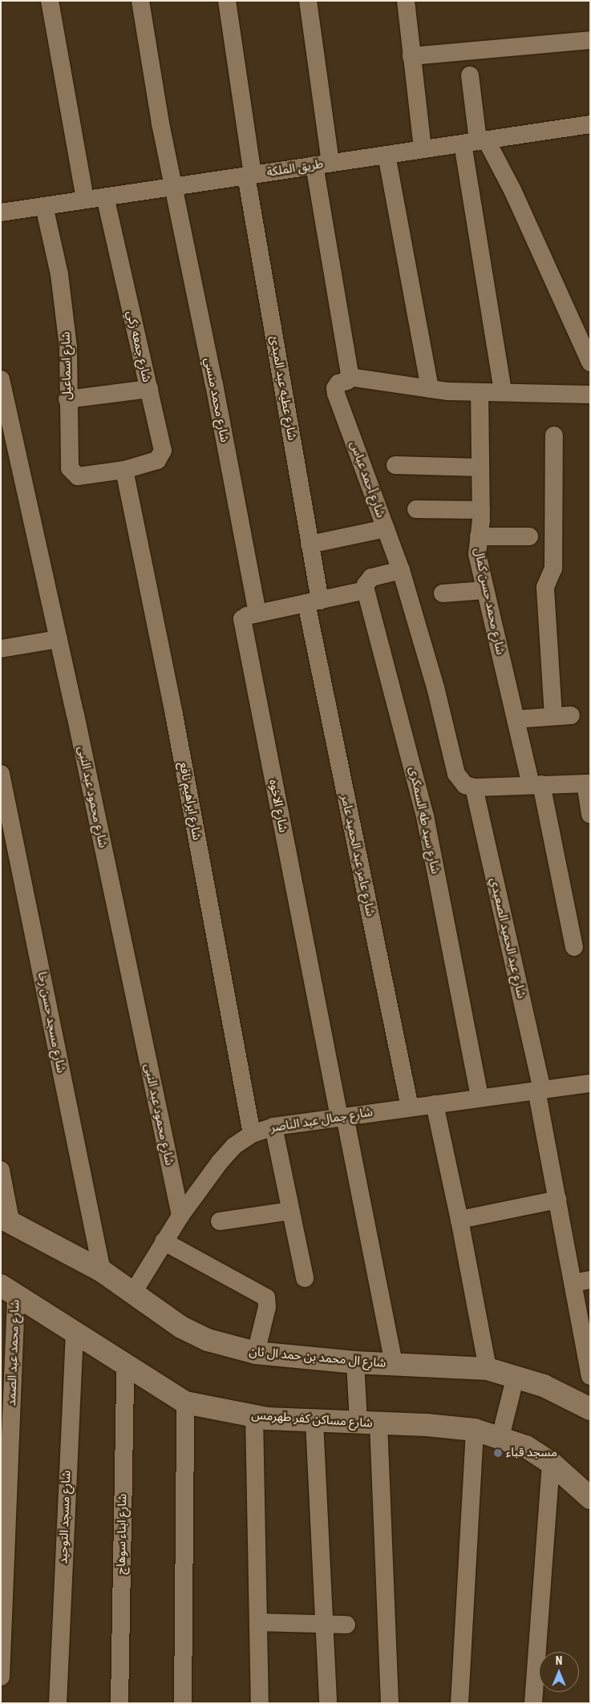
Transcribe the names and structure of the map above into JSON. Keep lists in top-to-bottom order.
{
  "streets": {
    "street": [
      "طريق الملكة",
      "شارع جمعه زكي",
      "شارع اسماعيل",
      "شارع عطيه عبد المبدئ",
      "شارع محمد منسي",
      "شارع أحمد عباس",
      "شارع محمد حسن كمال",
      "شارع محمود عبد النبى",
      "شارع ابراهيم نافع",
      "شارع الاخوه",
      "شارع سيد طه السمكرى",
      "شارع عامر عبد الحميد عامر",
      "شارع عبد الحميد الصعيدي",
      "شارع مسجد حسن رخا",
      "شارع جمال عبد الناصر",
      "شارع محمد عبد الصمد",
      "شارع ال محمد بن حمد ال ثان",
      "شارع مساكن كفر طهرمس",
      "شارع مسجد التوحيد",
      "شارع ابناء سوهاج"
    ]
  },
  "crossings": [
    ["طريق الملكة", "شارع جمعه زكي"],
    ["طريق الملكة", "شارع اسماعيل"],
    ["طريق الملكة", "شارع عطيه عبد المبدئ"],
    ["طريق الملكة", "شارع محمد منسي"],
    ["شارع جمعه زكي", "شارع اسماعيل"],
    ["شارع جمعه زكي", "شارع ابراهيم نافع"],
    ["شارع اسماعيل", "شارع ابراهيم نافع"],
    ["شارع عطيه عبد المبدئ", "شارع الاخوه"],
    ["شارع عطيه عبد المبدئ", "شارع عامر عبد الحميد عامر"],
    ["شارع محمد منسي", "شارع الاخوه"],
    ["شارع أحمد عباس", "شارع عبد الحميد الصعيدي"],
    ["شارع محمود عبد النبى", "شارع جمال عبد الناصر"],
    ["شارع ابراهيم نافع", "شارع جمال عبد الناصر"],
    ["شارع الاخوه", "شارع سيد طه السمكرى"],
    ["شارع الاخوه", "شارع عامر عبد الحميد عامر"],
    ["شارع الاخوه", "شارع جمال عبد الناصر"],
    ["شارع سيد طه السمكرى", "شارع جمال عبد الناصر"],
    ["شارع عامر عبد الحميد عامر", "شارع جمال عبد الناصر"],
    ["شارع عبد الحميد الصعيدي", "شارع جمال عبد الناصر"],
    ["شارع مسجد حسن رخا", "شارع ال محمد بن حمد ال ثان"],
    ["شارع جمال عبد الناصر", "شارع ال محمد بن حمد ال ثان"],
    ["شارع محمد عبد الصمد", "شارع مساكن كفر طهرمس"],
    ["شارع مساكن كفر طهرمس", "شارع مسجد التوحيد"],
    ["شارع مساكن كفر طهرمس", "شارع ابناء سوهاج"]
  ],
  "places": ["مسجد قباء"],
  "north": "top"
}
